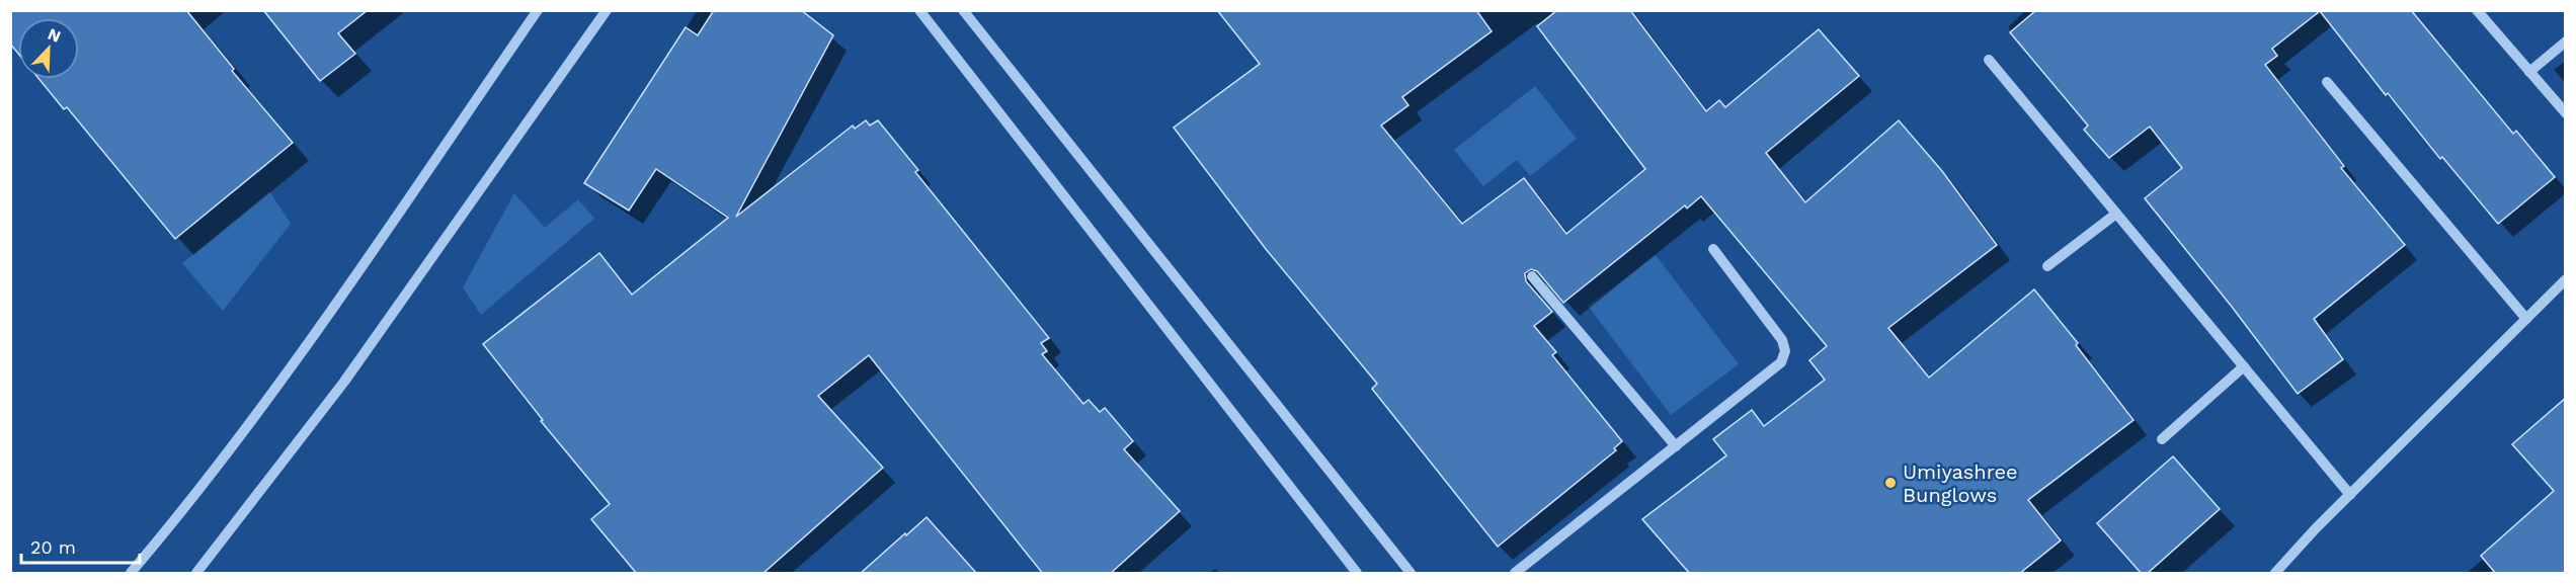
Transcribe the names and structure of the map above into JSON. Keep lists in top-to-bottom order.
{
  "places": ["Umiyashree Bunglows"],
  "scale_bar": "20 m",
  "north": "top right"
}
